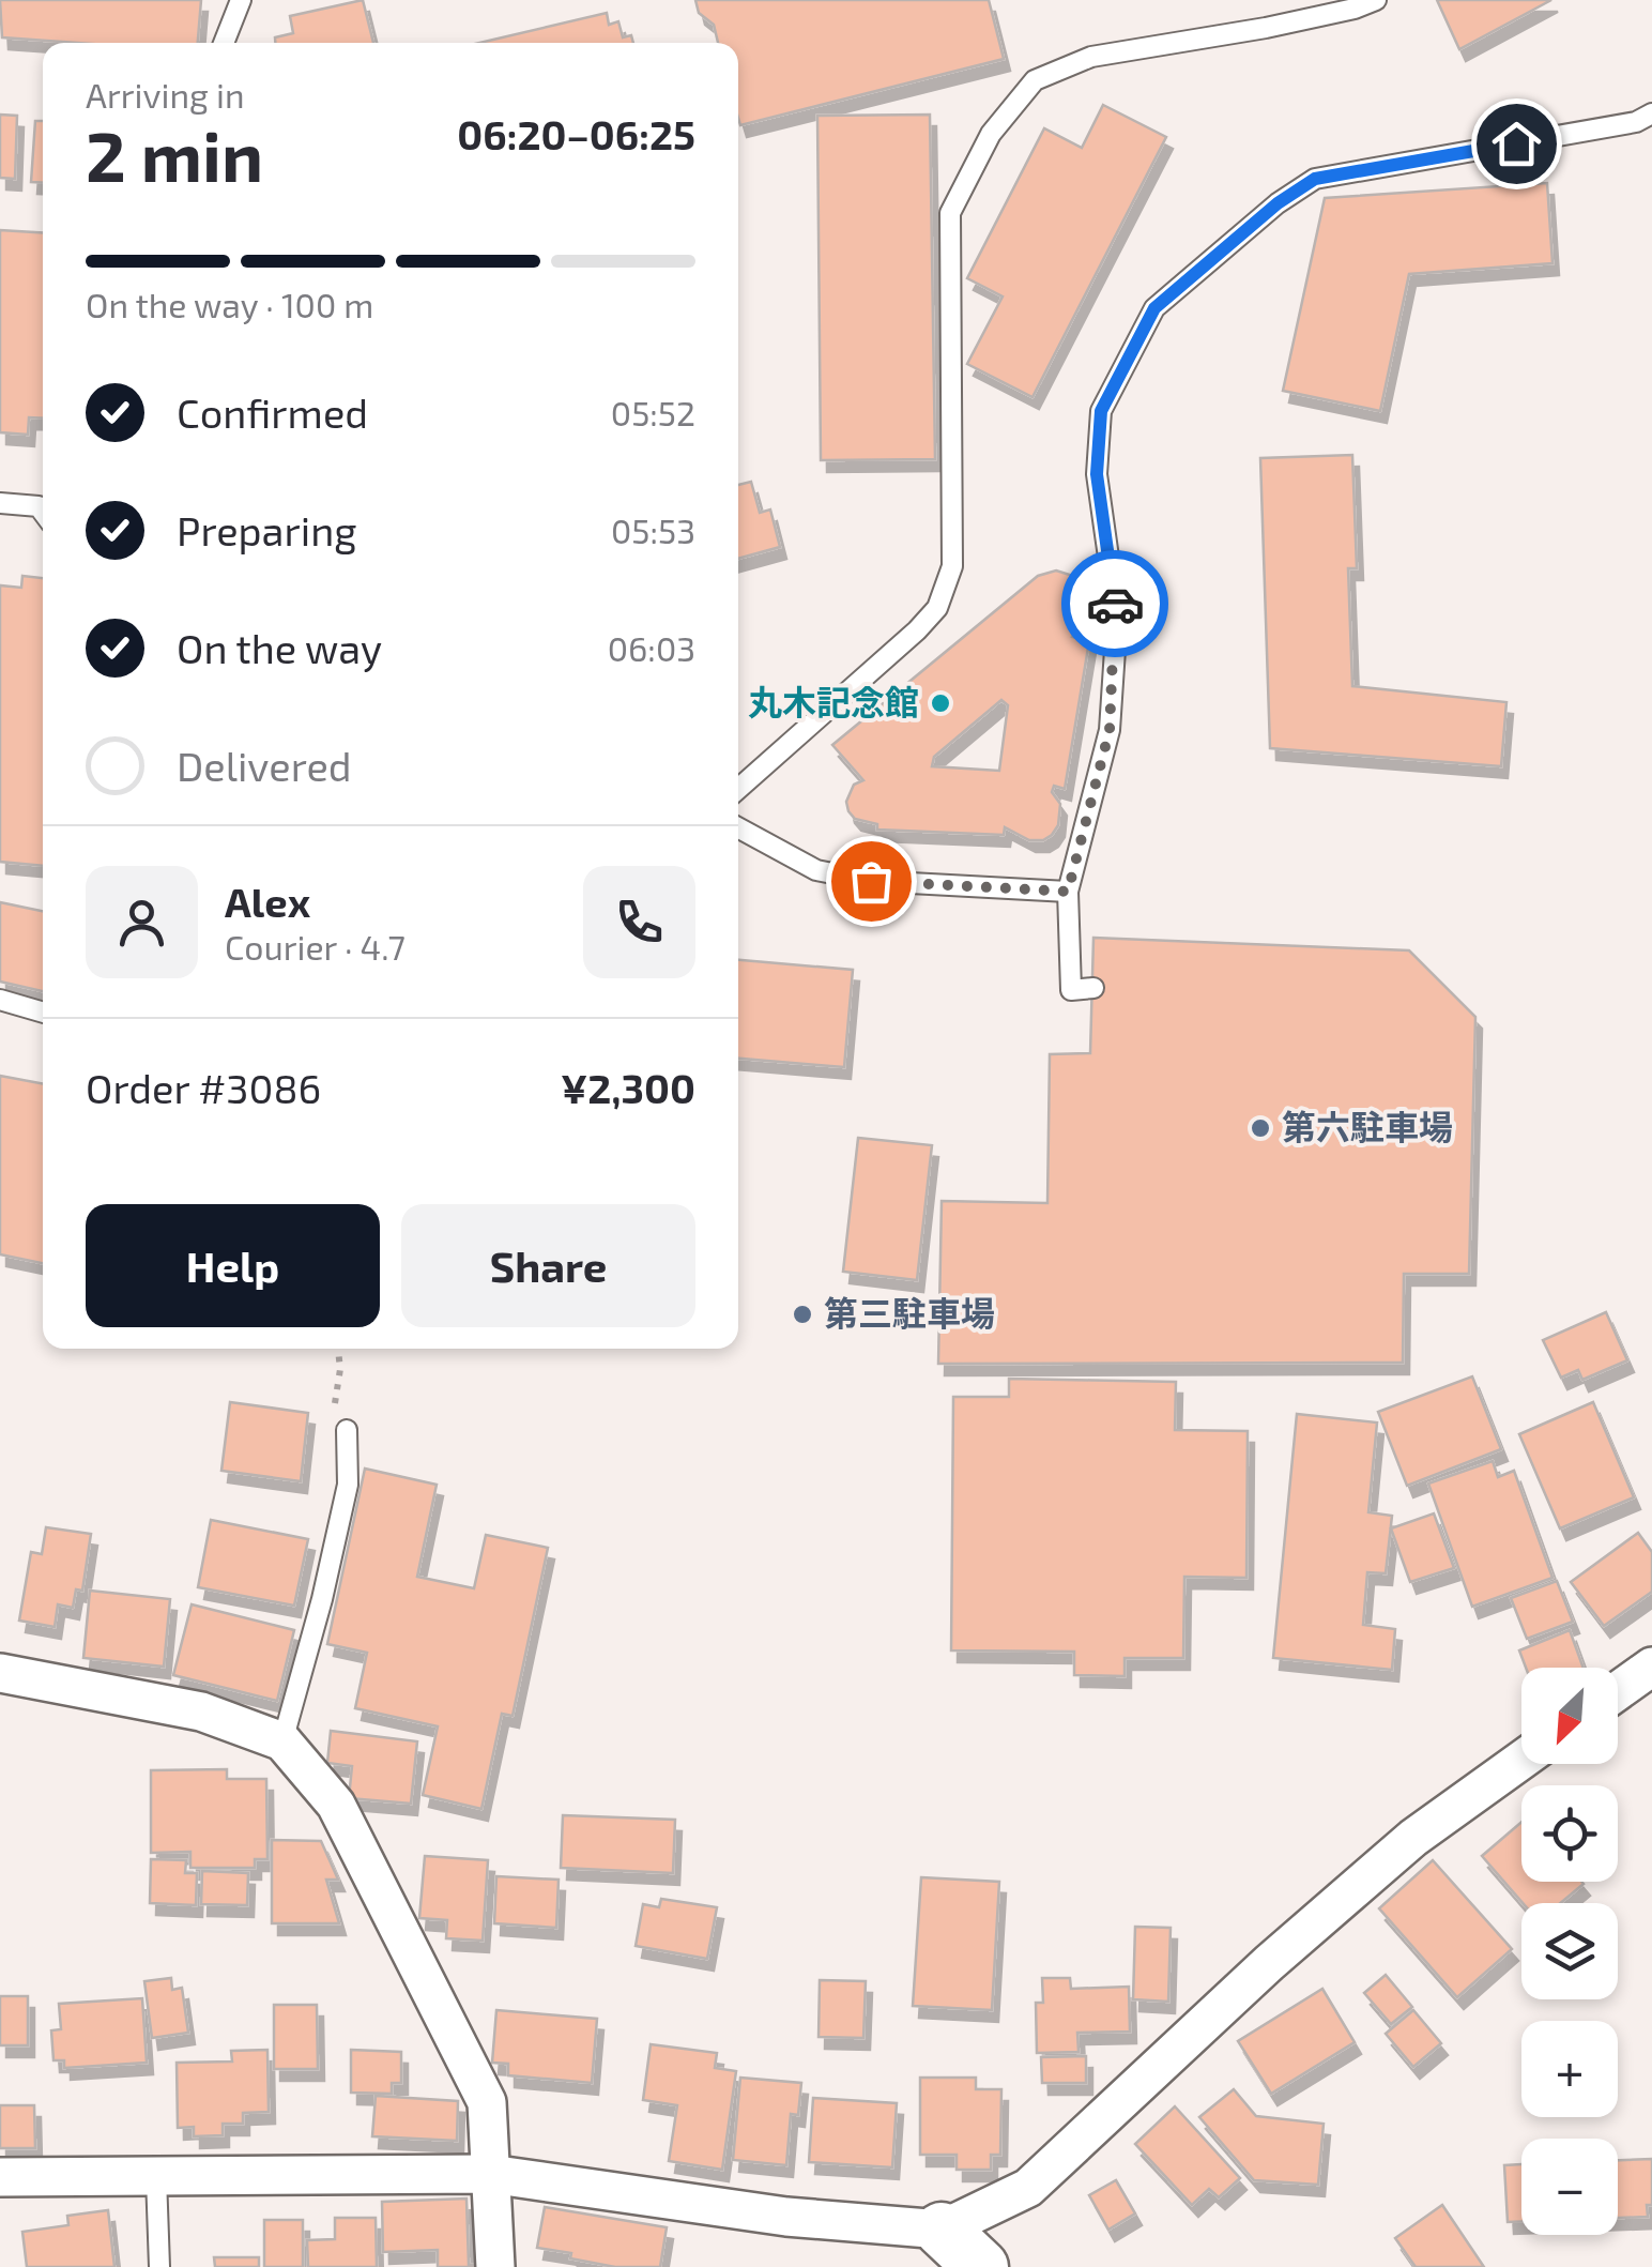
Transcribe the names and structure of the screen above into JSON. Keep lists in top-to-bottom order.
{
  "places": ["丸木記念館", "第六駐車場", "第三駐車場"],
  "north": "bottom left",
  "page": {
    "heading": ["2 min", "Arriving in", "06:20–06:25"],
    "panel": [
      "Alex",
      "Courier · 4.7",
      "Order #3086",
      "¥2,300"
    ],
    "bar": "On the way · 100 m",
    "list": [
      ["Confirmed", "05:52"],
      ["Preparing", "05:53"],
      ["On the way", "06:03"],
      "Delivered"
    ],
    "buttons": ["Help", "Share"],
    "map_buttons": ["+", "−"]
  }
}
